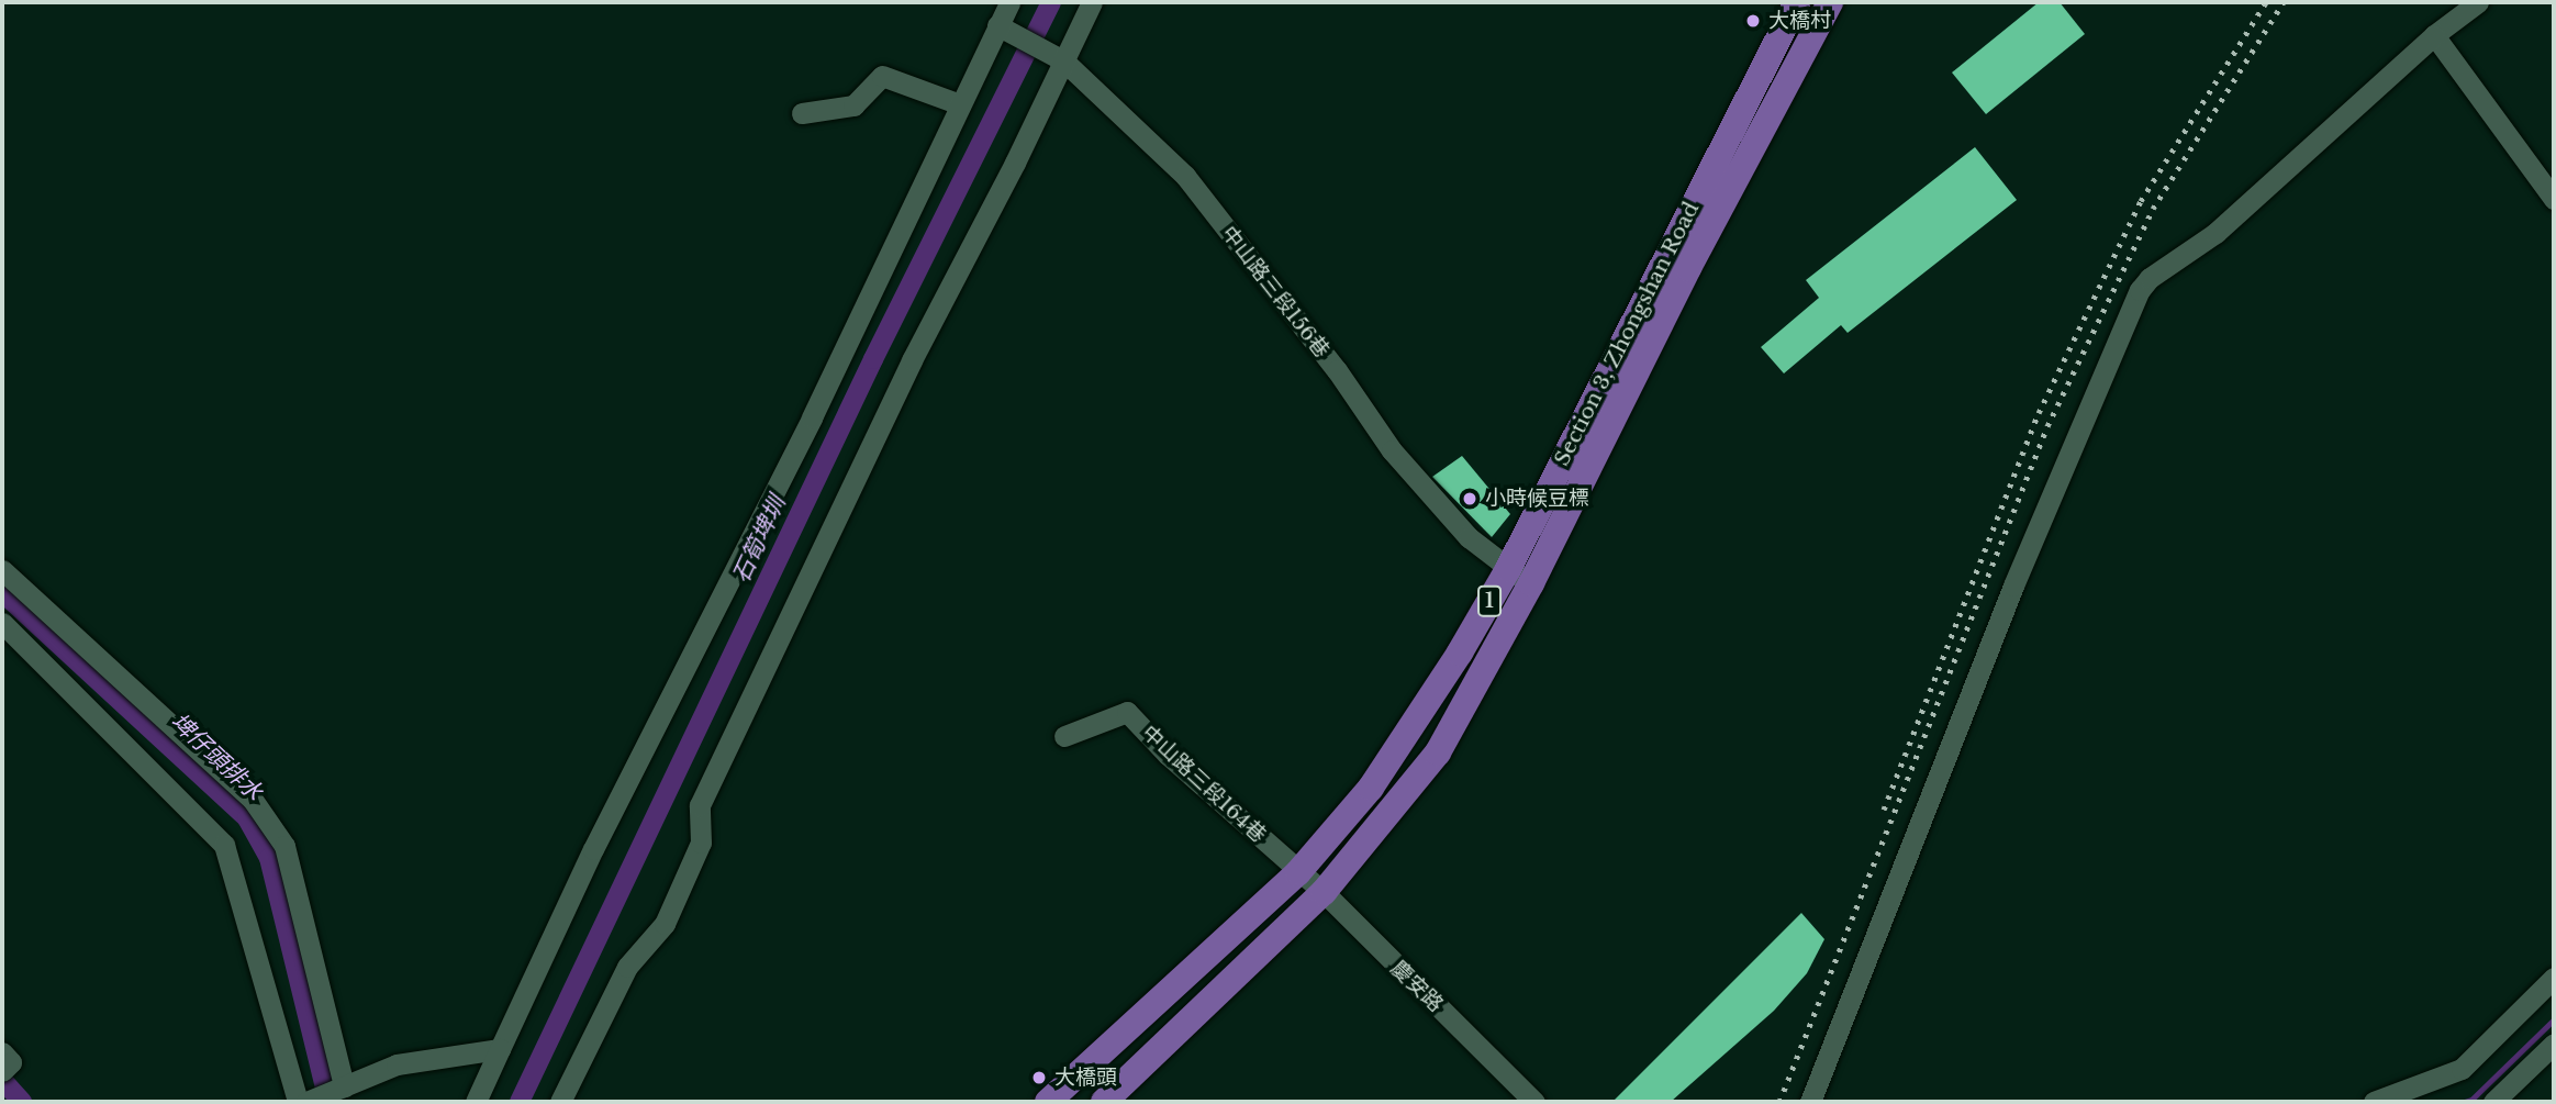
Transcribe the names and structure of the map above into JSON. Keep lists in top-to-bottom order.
{
  "streets": {
    "main road": ["Section 3, Zhongshan Road", "1"],
    "street": ["中山路三段156巷", "中山路三段164巷", "慶安路"]
  },
  "crossings": [
    ["中山路三段156巷", "Section 3, Zhongshan Road"],
    ["Section 3, Zhongshan Road", "中山路三段164巷"],
    ["Section 3, Zhongshan Road", "慶安路"],
    ["中山路三段164巷", "慶安路"]
  ],
  "water": ["石筍埤圳", "埤仔頭排水"],
  "places": ["大橋村", "小時候豆標", "大橋頭"]
}
